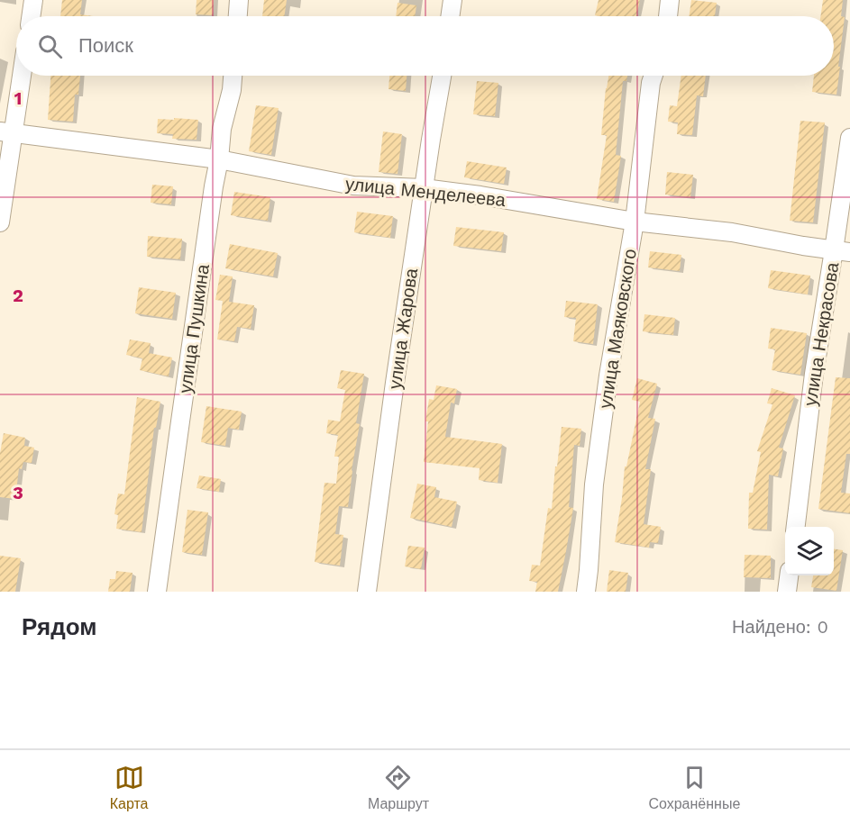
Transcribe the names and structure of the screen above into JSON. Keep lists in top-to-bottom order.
{
  "streets": {
    "street": [
      "улица Менделеева",
      "улица Пушкина",
      "улица Жарова",
      "улица Маяковского",
      "улица Некрасова"
    ]
  },
  "crossings": [
    ["улица Менделеева", "улица Пушкина"],
    ["улица Менделеева", "улица Жарова"],
    ["улица Менделеева", "улица Маяковского"],
    ["улица Менделеева", "улица Некрасова"]
  ],
  "page": {
    "search": "Поиск",
    "heading": ["Рядом", "Найдено: 0"],
    "nav": ["Карта", "Маршрут", "Сохранённые"]
  },
  "grid": {
    "rows": ["1", "2", "3"]
  }
}
